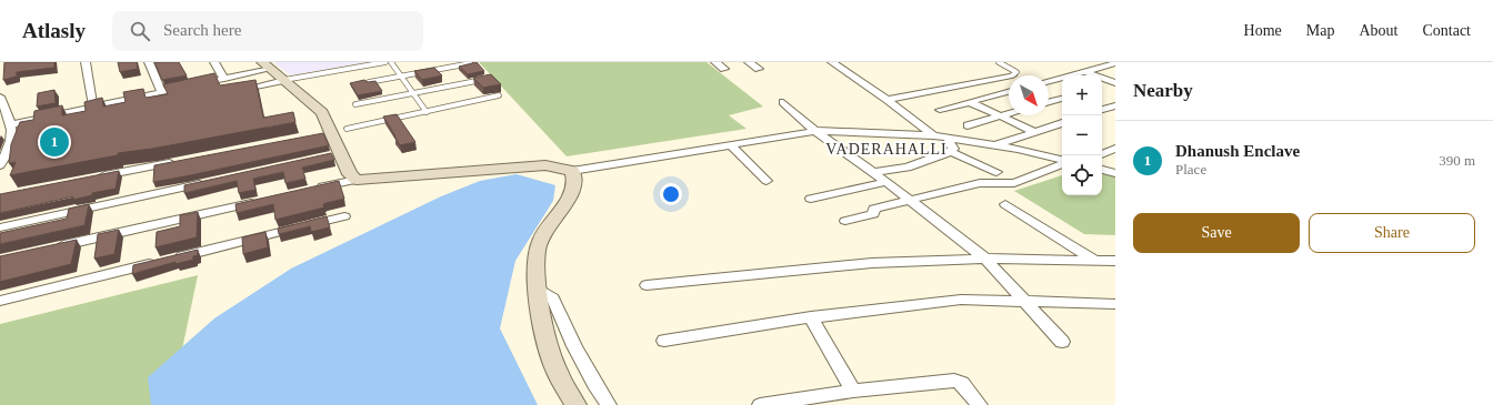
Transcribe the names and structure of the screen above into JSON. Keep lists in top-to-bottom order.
{
  "districts": ["VADERAHALLI"],
  "north": "bottom right",
  "page": {
    "header": "Atlasly",
    "search": "Search here",
    "nav": [
      "Home",
      "Map",
      "About",
      "Contact"
    ],
    "heading": "Nearby",
    "map_buttons": ["+", "−"],
    "list": [
      {
        "mark": "1",
        "name": "Dhanush Enclave",
        "note": "Place",
        "value": "390 m"
      }
    ],
    "pins": "1",
    "buttons": ["Save", "Share"]
  }
}
